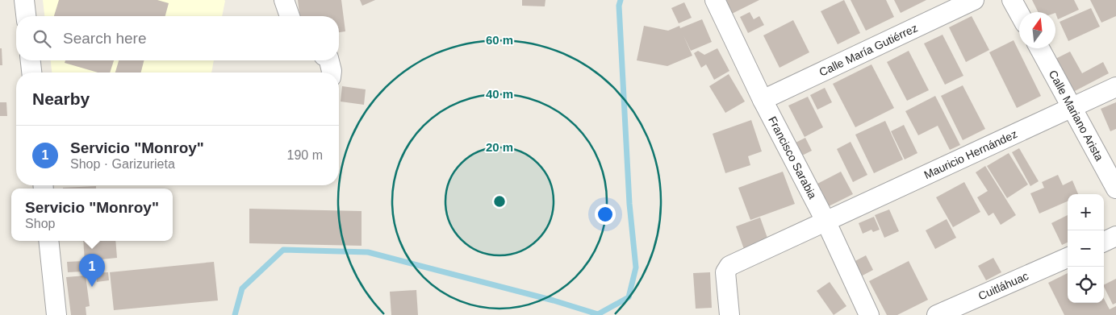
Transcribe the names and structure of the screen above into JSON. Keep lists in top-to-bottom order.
{
  "streets": {
    "street": [
      "Calle María Gutiérrez",
      "Calle Mariano Arista",
      "Mauricio Hernández",
      "Francisco Sarabia",
      "Cuitláhuac"
    ]
  },
  "crossings": [
    ["Calle María Gutiérrez", "Francisco Sarabia"],
    ["Calle Mariano Arista", "Mauricio Hernández"],
    ["Mauricio Hernández", "Francisco Sarabia"]
  ],
  "north": "top",
  "page": {
    "search": "Search here",
    "heading": "Nearby",
    "list": [
      {
        "mark": "1",
        "name": "Servicio \"Monroy\"",
        "note": "Shop · Garizurieta",
        "value": "190 m"
      }
    ],
    "popup": ["Servicio \"Monroy\"", "Shop"],
    "map_buttons": ["+", "−"],
    "pins": "1"
  },
  "rings": ["60 m", "40 m", "20 m"]
}
